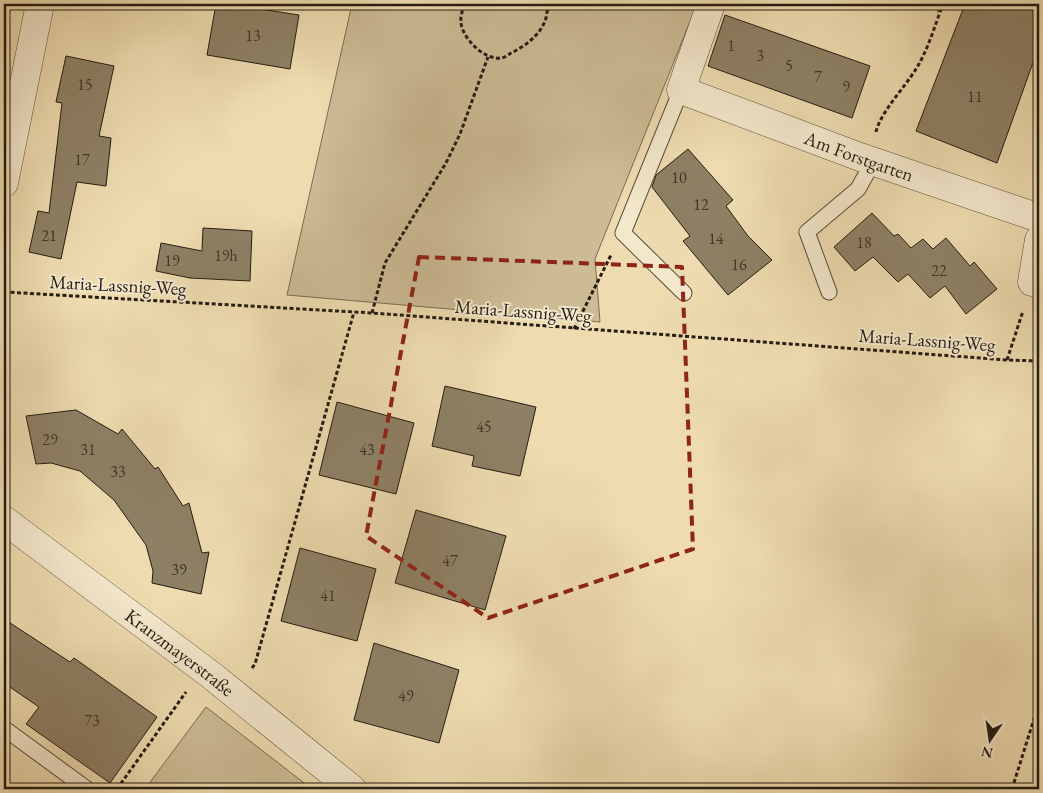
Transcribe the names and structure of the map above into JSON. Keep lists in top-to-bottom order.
{
  "streets": {
    "street": ["Am Forstgarten", "Kranzmayerstraße"],
    "path": ["Maria-Lassnig-Weg"]
  },
  "house_numbers": [
    "13",
    "1",
    "3",
    "5",
    "7",
    "15",
    "9",
    "11",
    "17",
    "10",
    "12",
    "21",
    "14",
    "18",
    "19h",
    "19",
    "16",
    "22",
    "45",
    "29",
    "31",
    "43",
    "33",
    "47",
    "39",
    "41",
    "49",
    "73"
  ],
  "north": "bottom"
}
